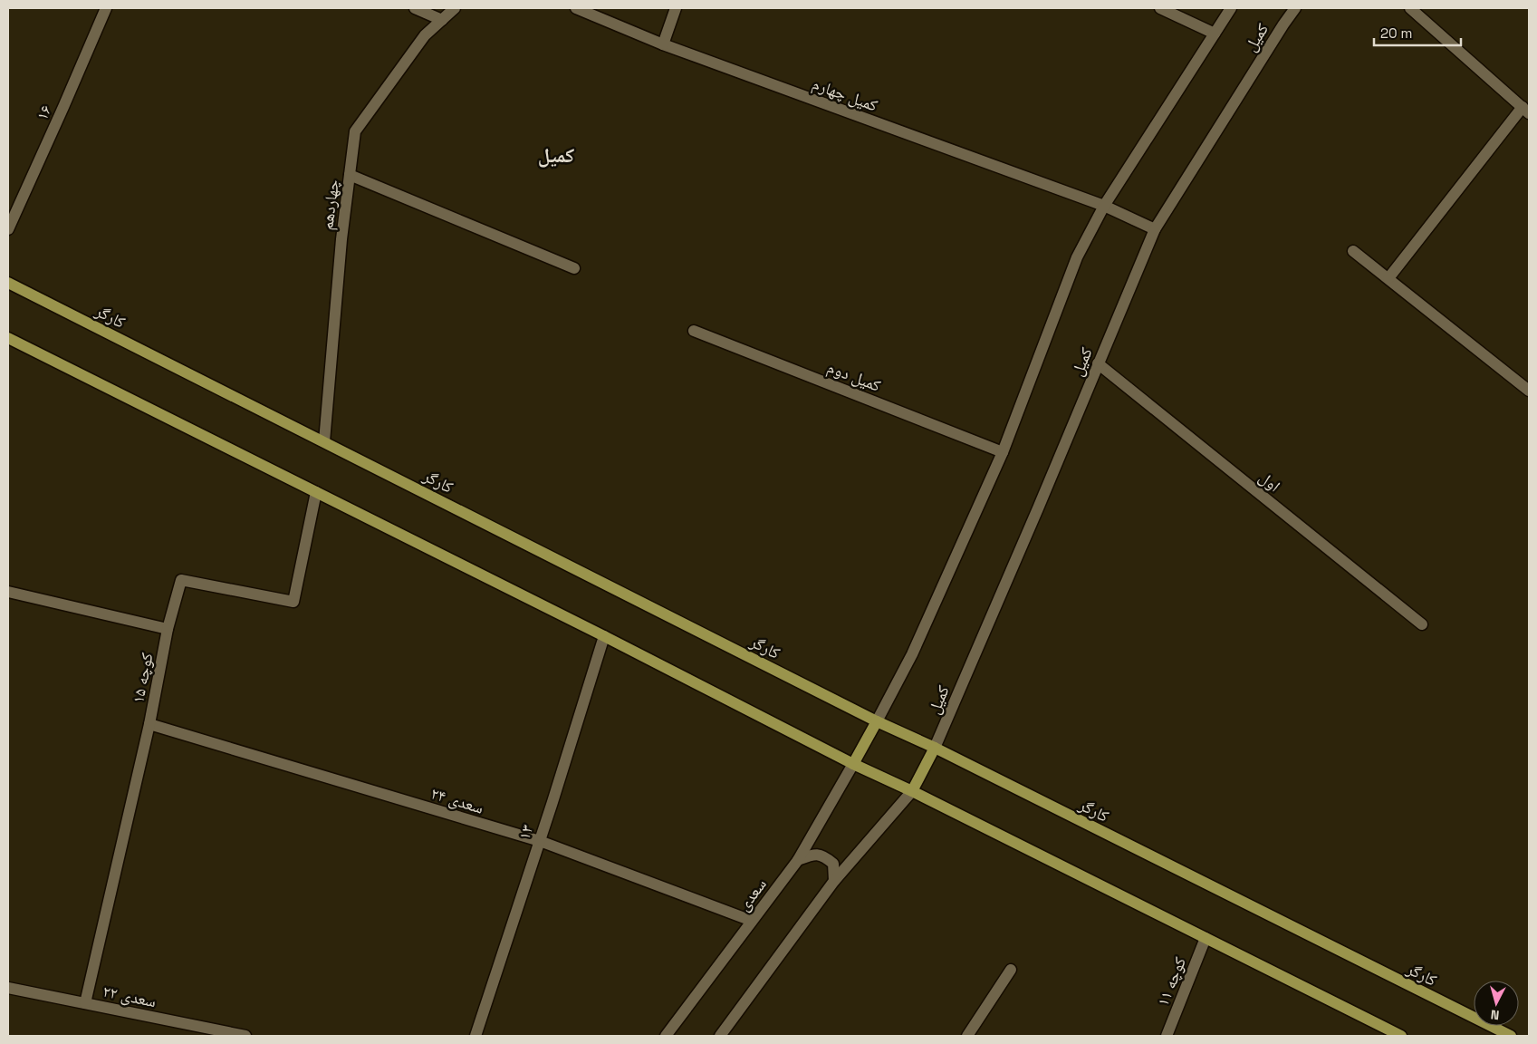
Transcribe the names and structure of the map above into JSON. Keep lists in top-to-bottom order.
{
  "streets": {
    "main road": ["کارگر"],
    "street": [
      "کمیل",
      "کمیل چهارم",
      "۱۶",
      "چهاردهم",
      "کمیل دوم",
      "اول",
      "کوچه ۱۵",
      "سعدی ۲۴",
      "۱۳",
      "سعدی",
      "کوچه ۱۱",
      "سعدی ۲۲"
    ]
  },
  "crossings": [
    ["کمیل", "کمیل چهارم"],
    ["کمیل", "کارگر"],
    ["کمیل", "اول"],
    ["چهاردهم", "کارگر"],
    ["کوچه ۱۵", "سعدی ۲۴"],
    ["کوچه ۱۵", "سعدی ۲۲"],
    ["سعدی ۲۴", "۱۳"],
    ["سعدی ۲۴", "سعدی"]
  ],
  "districts": ["کمیل"],
  "scale_bar": "20 m",
  "north": "bottom"
}
